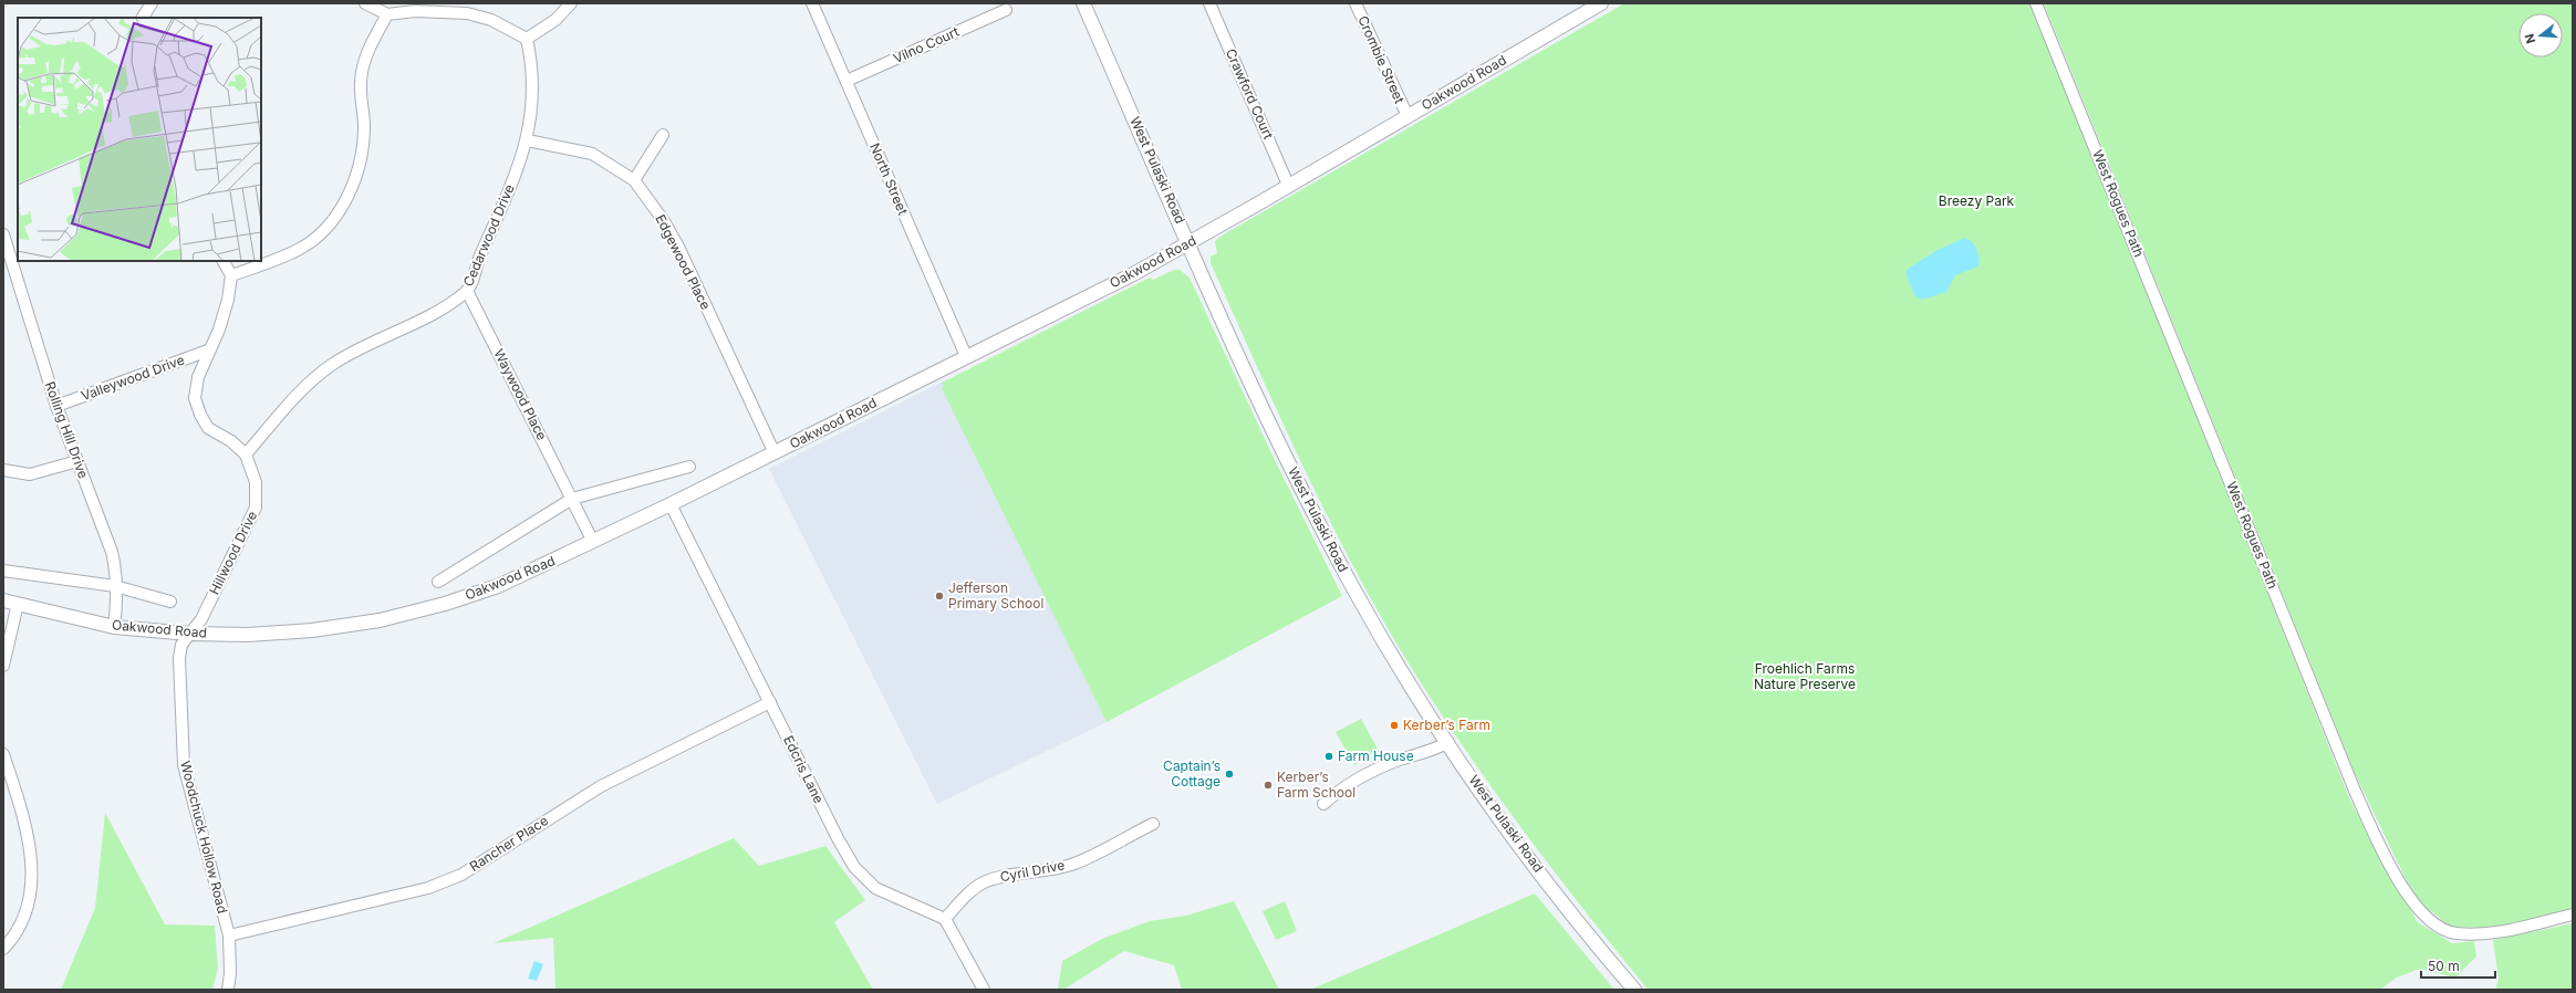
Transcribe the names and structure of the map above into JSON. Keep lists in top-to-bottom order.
{
  "streets": {
    "main road": ["Oakwood Road", "West Pulaski Road"],
    "street": [
      "Vilno Court",
      "Crombie Street",
      "Crawford Court",
      "North Street",
      "West Rogues Path",
      "Cedarwood Drive",
      "Edgewood Place",
      "Valleywood Drive",
      "Waywood Place",
      "Rolling Hill Drive",
      "Hillwood Drive",
      "Edcris Lane",
      "Woodchuck Hollow Road",
      "Rancher Place",
      "Cyril Drive"
    ]
  },
  "crossings": [
    ["Vilno Court", "North Street"],
    ["Crombie Street", "Oakwood Road"],
    ["Oakwood Road", "Crawford Court"],
    ["Oakwood Road", "West Pulaski Road"],
    ["Oakwood Road", "North Street"],
    ["Oakwood Road", "Edgewood Place"],
    ["Oakwood Road", "Waywood Place"],
    ["Oakwood Road", "Rolling Hill Drive"],
    ["Oakwood Road", "Hillwood Drive"],
    ["Oakwood Road", "Edcris Lane"],
    ["Oakwood Road", "Woodchuck Hollow Road"],
    ["Cedarwood Drive", "Edgewood Place"],
    ["Cedarwood Drive", "Waywood Place"],
    ["Cedarwood Drive", "Hillwood Drive"],
    ["Valleywood Drive", "Rolling Hill Drive"],
    ["Valleywood Drive", "Hillwood Drive"],
    ["Hillwood Drive", "Woodchuck Hollow Road"],
    ["Edcris Lane", "Rancher Place"],
    ["Edcris Lane", "Cyril Drive"],
    ["Woodchuck Hollow Road", "Rancher Place"]
  ],
  "parks": ["Breezy Park", "Froehlich Farms Nature Preserve"],
  "places": [
    "Jefferson Primary School",
    "Kerber’s Farm",
    "Farm House",
    "Captain’s Cottage",
    "Kerber’s Farm School"
  ],
  "scale_bar": "50 m",
  "north": "left"
}
